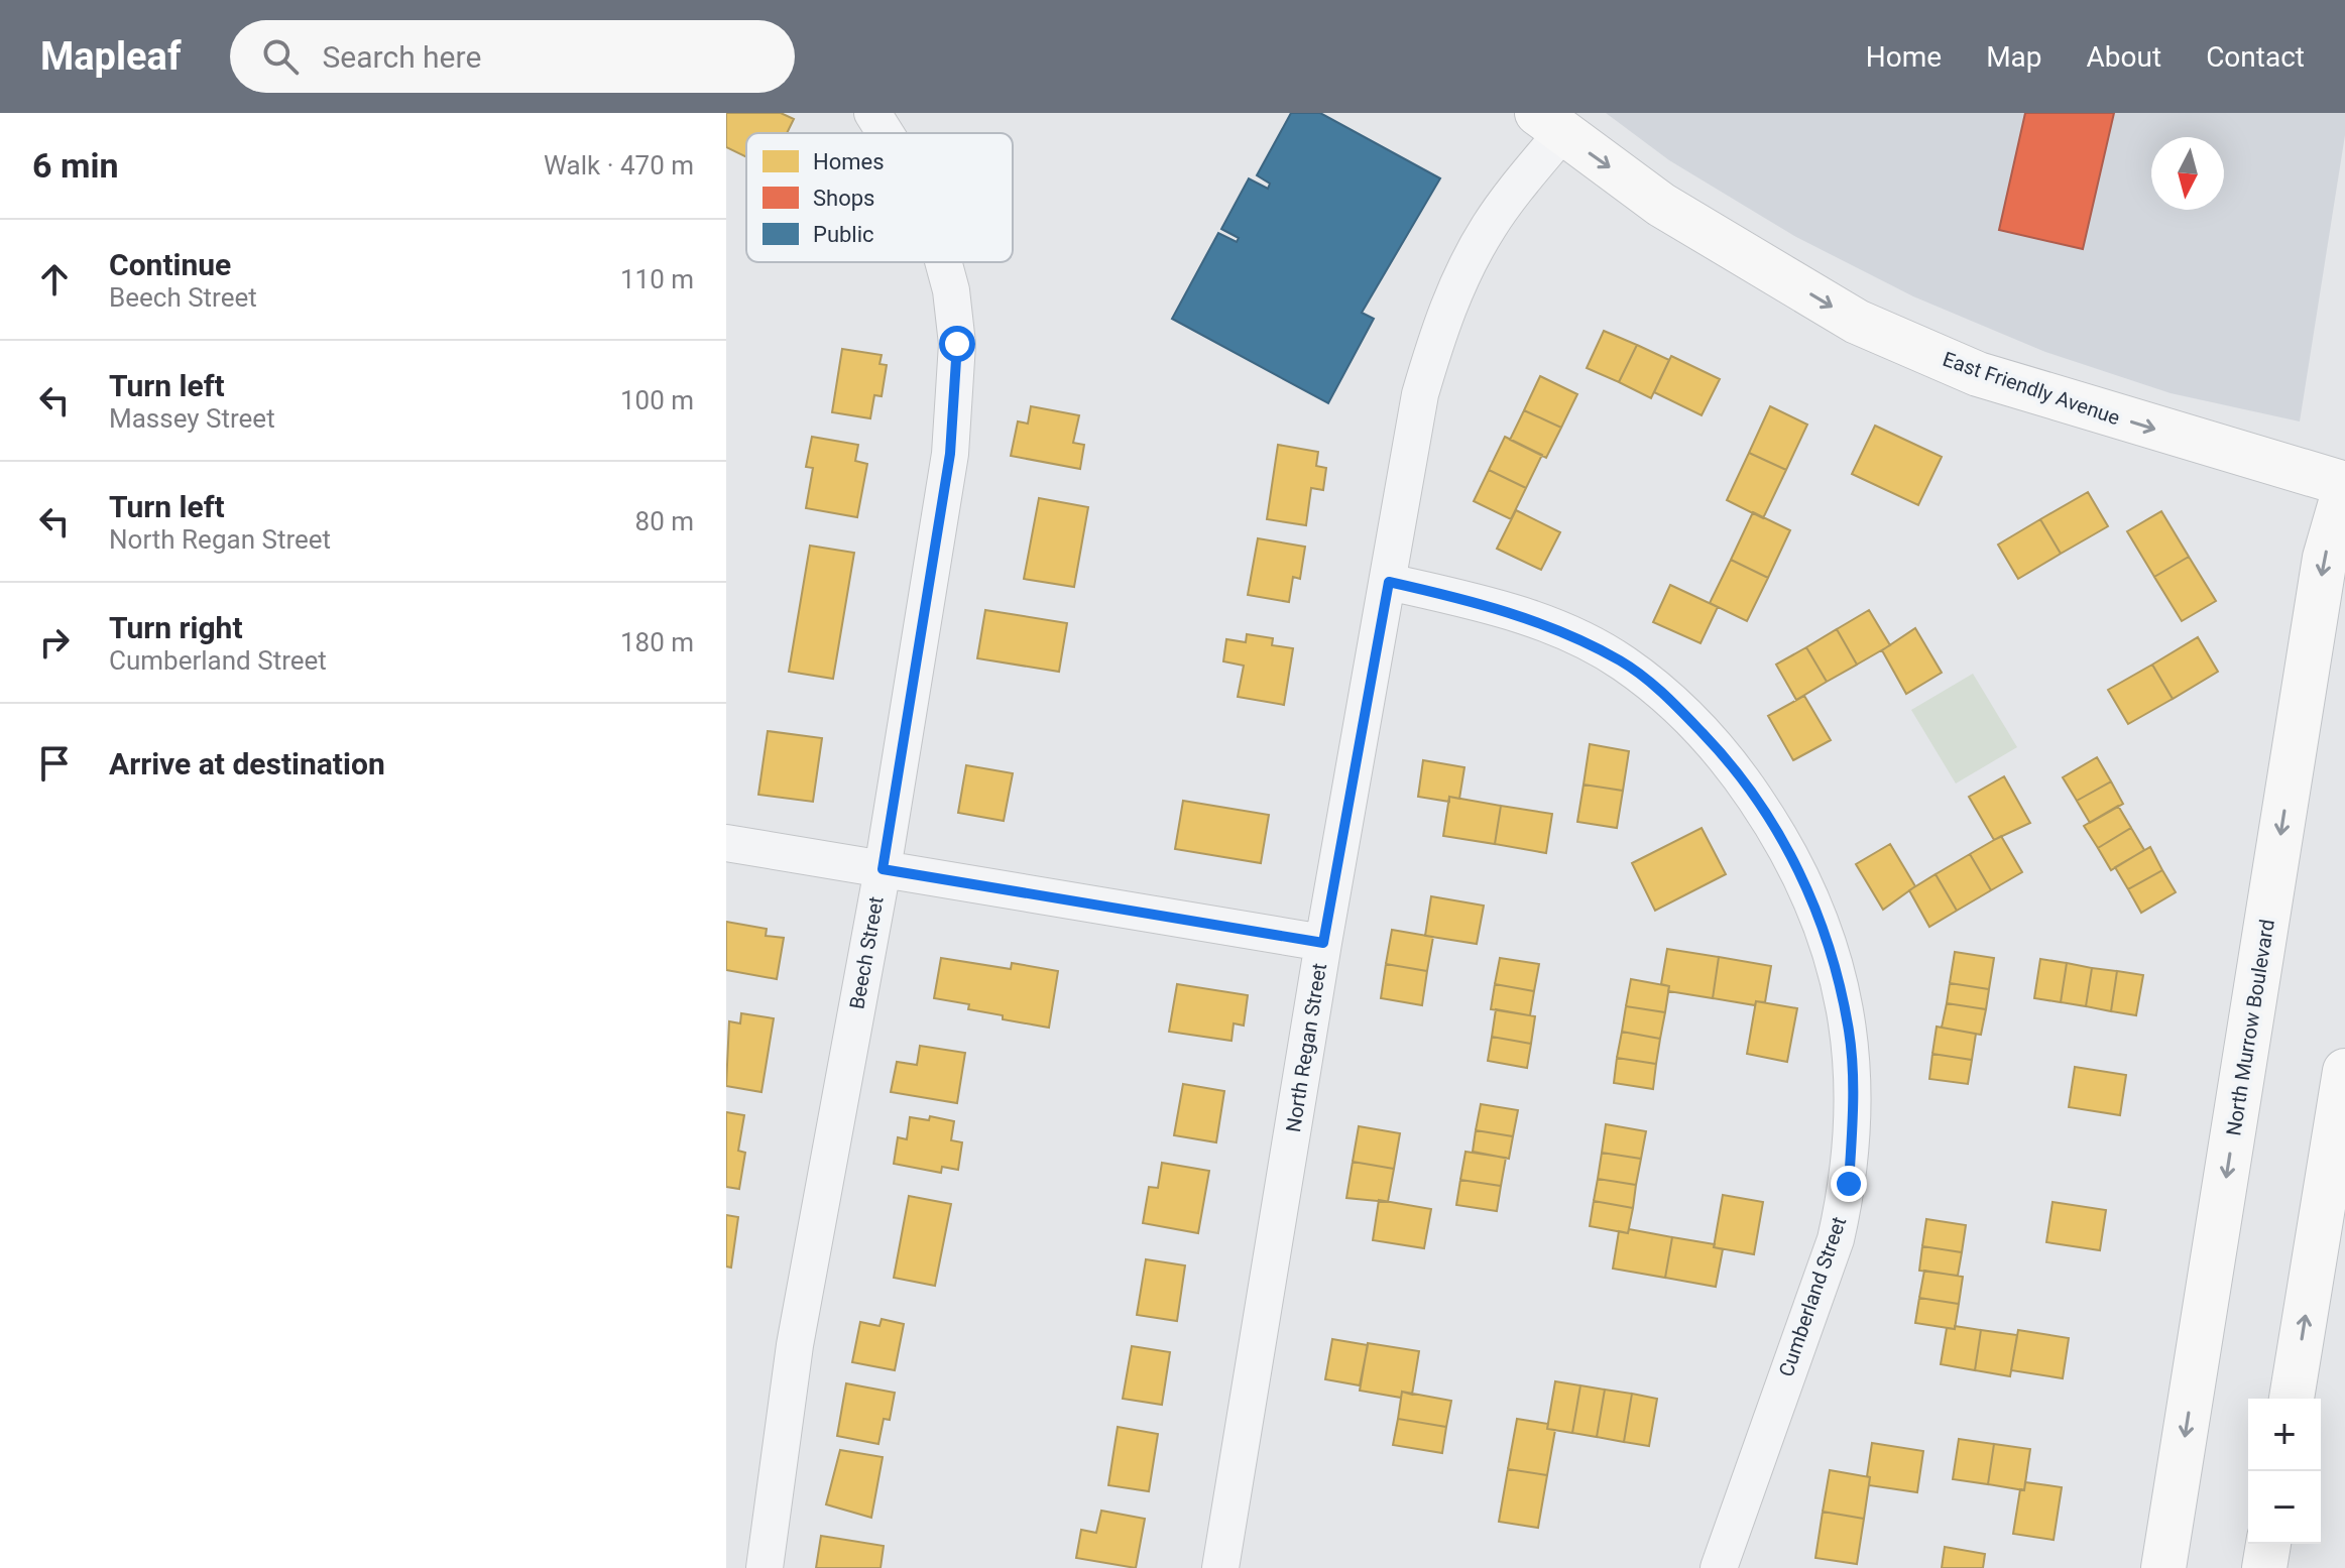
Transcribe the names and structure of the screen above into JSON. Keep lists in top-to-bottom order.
{
  "streets": {
    "main road": ["East Friendly Avenue", "North Murrow Boulevard"],
    "street": ["Beech Street", "North Regan Street", "Cumberland Street"]
  },
  "crossings": [
    ["East Friendly Avenue", "North Murrow Boulevard"],
    ["East Friendly Avenue", "North Regan Street"],
    ["North Regan Street", "Cumberland Street"]
  ],
  "one_way": ["East Friendly Avenue"],
  "legend": ["Homes", "Shops", "Public"],
  "north": "bottom",
  "page": {
    "header": "Mapleaf",
    "search": "Search here",
    "nav": [
      "Home",
      "Map",
      "About",
      "Contact"
    ],
    "heading": ["6 min", "Walk · 470 m"],
    "list": [
      ["Continue", "Beech Street", "110 m"],
      ["Turn left", "Massey Street", "100 m"],
      ["Turn left", "North Regan Street", "80 m"],
      ["Turn right", "Cumberland Street", "180 m"],
      "Arrive at destination"
    ],
    "map_buttons": ["+", "−"]
  }
}
